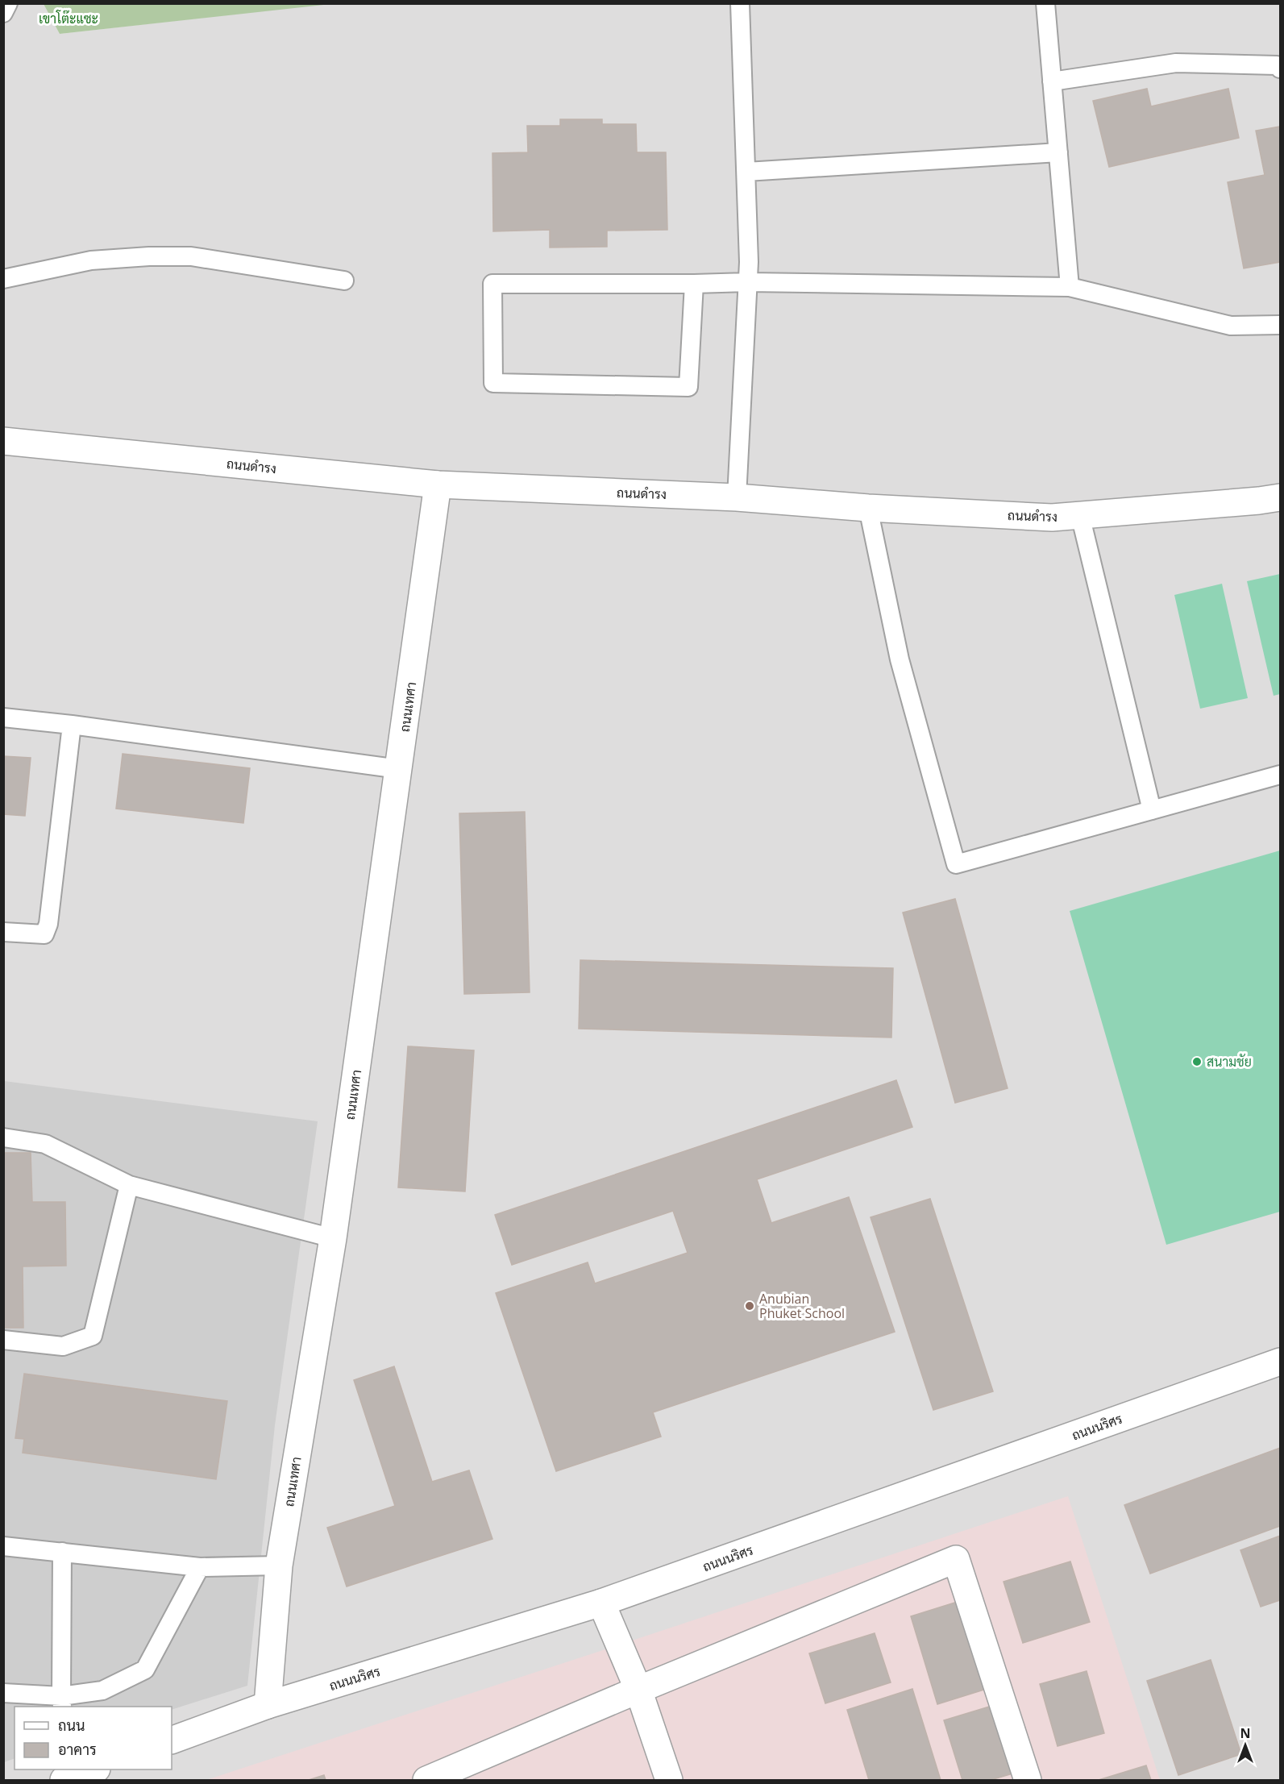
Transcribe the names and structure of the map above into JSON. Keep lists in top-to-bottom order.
{
  "streets": {
    "street": ["ถนนดำรง", "ถนนเทศา", "ถนนนริศร"]
  },
  "crossings": [
    ["ถนนดำรง", "ถนนเทศา"],
    ["ถนนเทศา", "ถนนนริศร"]
  ],
  "parks": ["เขาโต๊ะแซะ"],
  "places": ["สนามชัย", "Anubian Phuket School"],
  "legend": ["ถนน", "อาคาร"],
  "north": "top"
}
